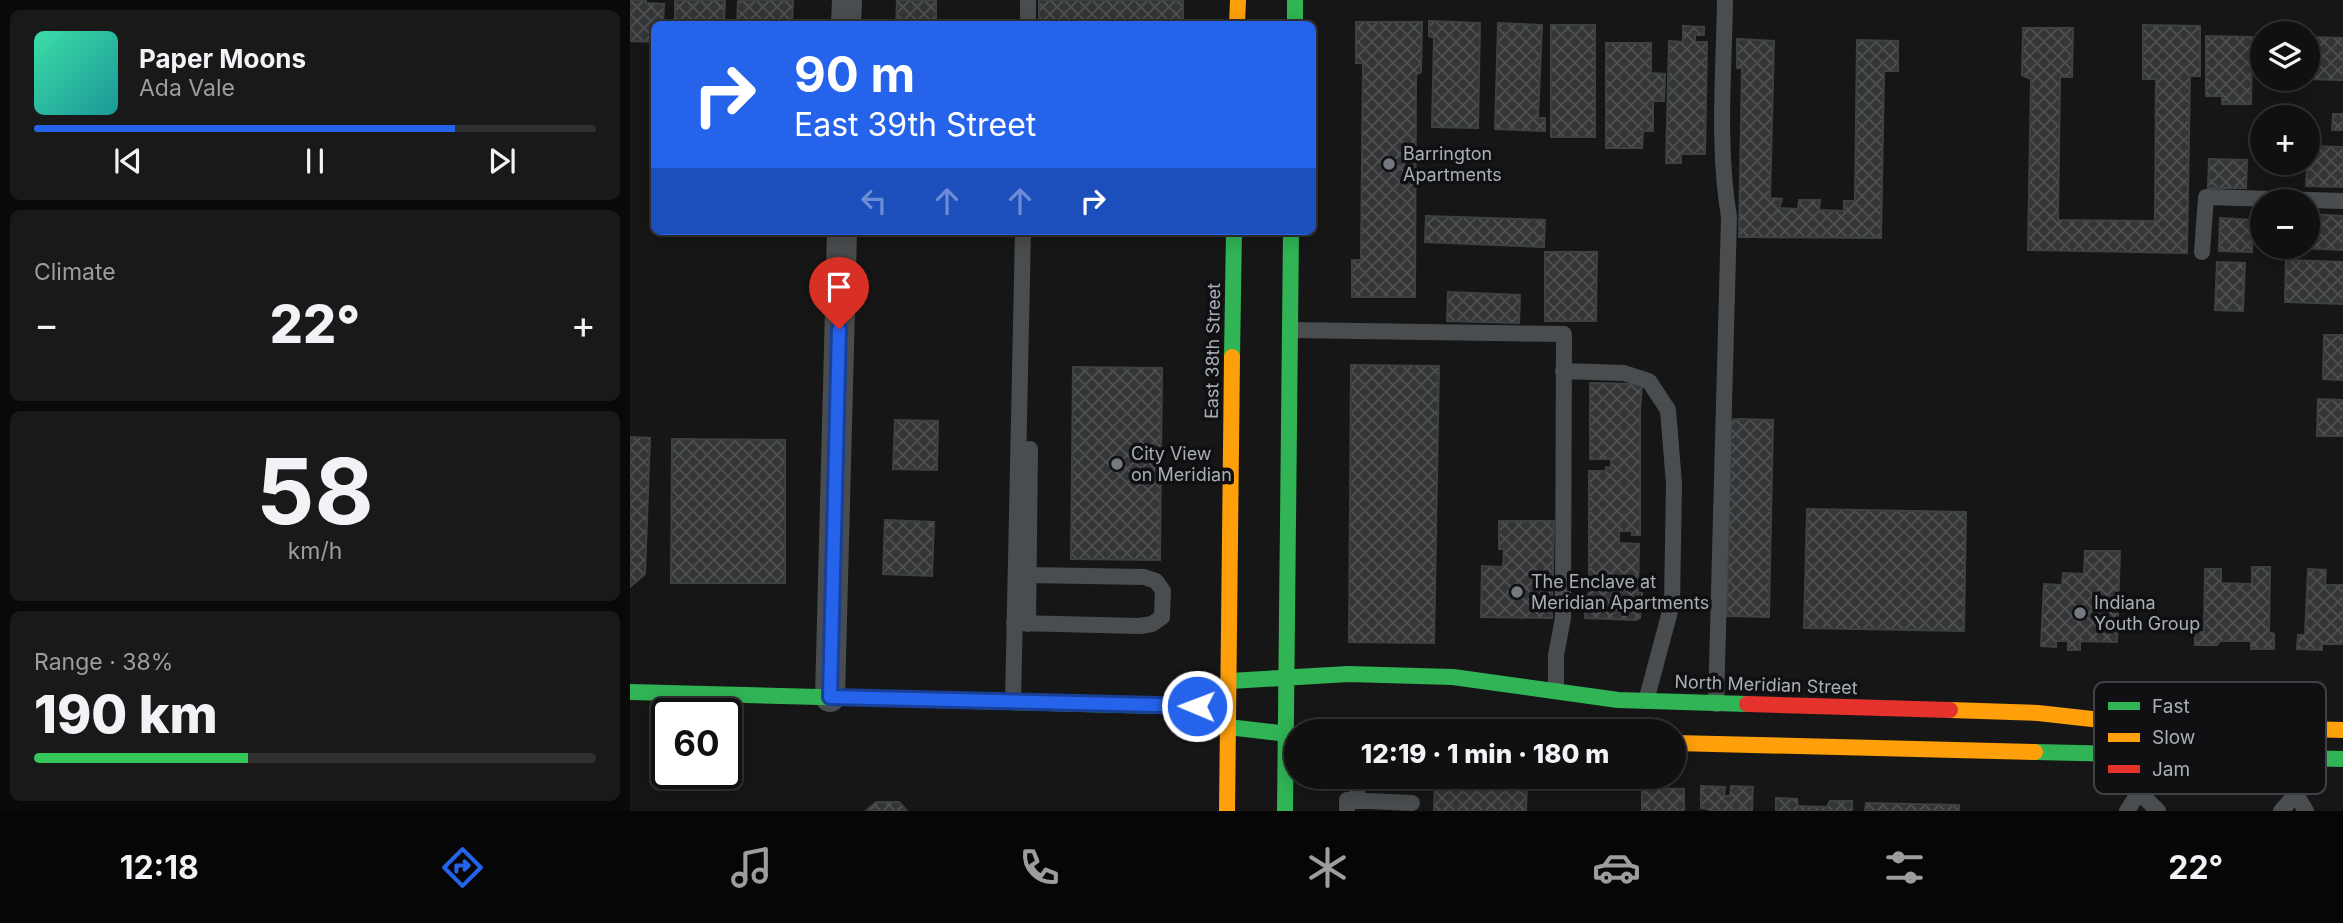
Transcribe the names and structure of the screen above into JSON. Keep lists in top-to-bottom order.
{
  "streets": {
    "main road": ["East 38th Street", "North Meridian Street"]
  },
  "crossings": [
    ["East 38th Street", "North Meridian Street"]
  ],
  "places": [
    "Barrington Apartments",
    "City View on Meridian",
    "The Enclave at Meridian Apartments",
    "Indiana Youth Group"
  ],
  "legend": ["Fast", "Slow", "Jam"],
  "page": {
    "map_buttons": ["+", "−"],
    "turn": ["90 m", "East 39th Street"],
    "song": ["Paper Moons", "Ada Vale"],
    "tile": [
      "Climate",
      ["58", "km/h"],
      ["Range · 38%", "190 km"]
    ],
    "heat": ["−", "22°", "+"],
    "limit": "60",
    "trip": "12:19 · 1 min · 180 m",
    "tabs": ["12:18", "22°"]
  }
}
